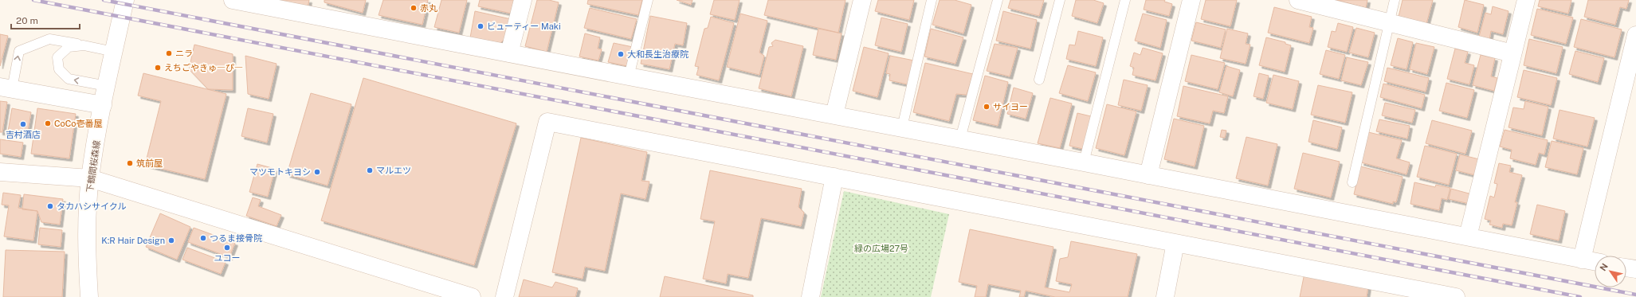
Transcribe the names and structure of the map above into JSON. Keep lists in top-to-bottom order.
{
  "streets": {
    "street": ["下鶴間桜森線"]
  },
  "parks": ["緑の広場27号"],
  "places": [
    "赤丸",
    "ビューティー Maki",
    "ニラ",
    "大和長生治療院",
    "えちごやきゅ―ぴ―",
    "サイヨー",
    "CoCo壱番屋",
    "吉村酒店",
    "筑前屋",
    "マルエツ",
    "マツモトキヨシ",
    "タカハシサイクル",
    "つるま接骨院",
    "K:R Hair Design",
    "ユコー"
  ],
  "scale_bar": "20 m",
  "north": "top left"
}
